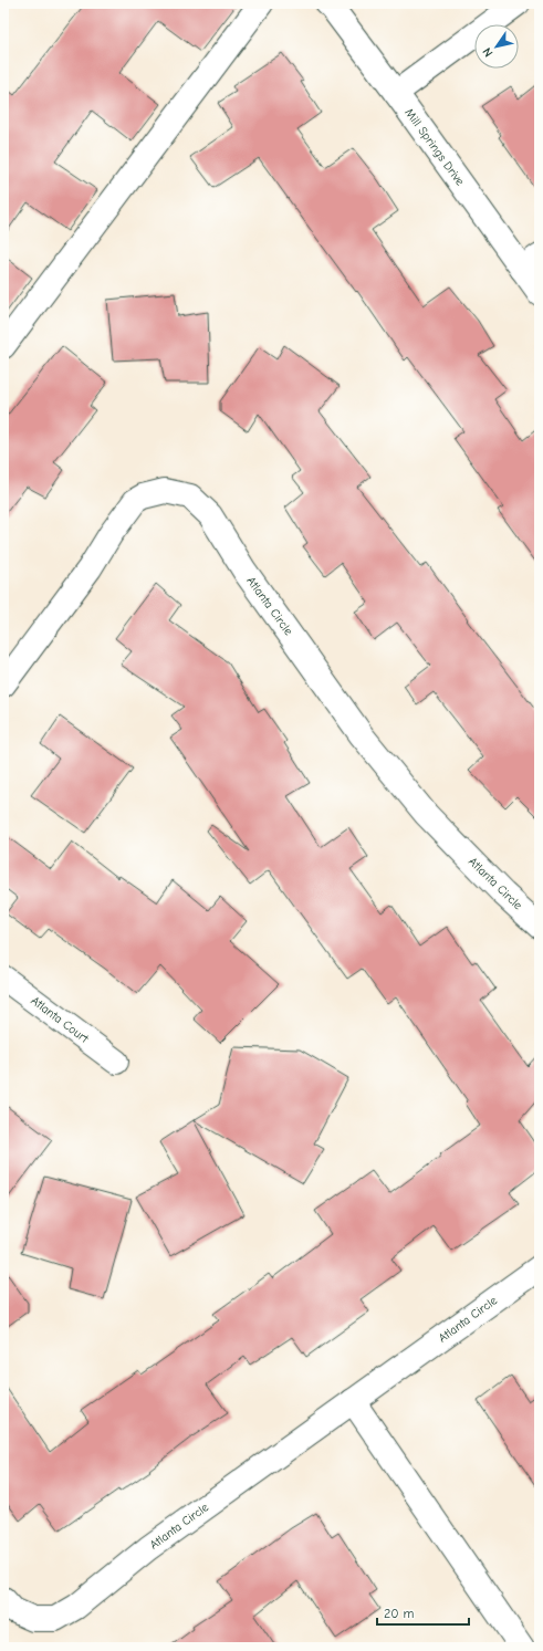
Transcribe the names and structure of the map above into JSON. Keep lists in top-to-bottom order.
{
  "streets": {
    "street": ["Mill Springs Drive", "Atlanta Circle", "Atlanta Court"]
  },
  "scale_bar": "20 m",
  "north": "bottom left"
}
